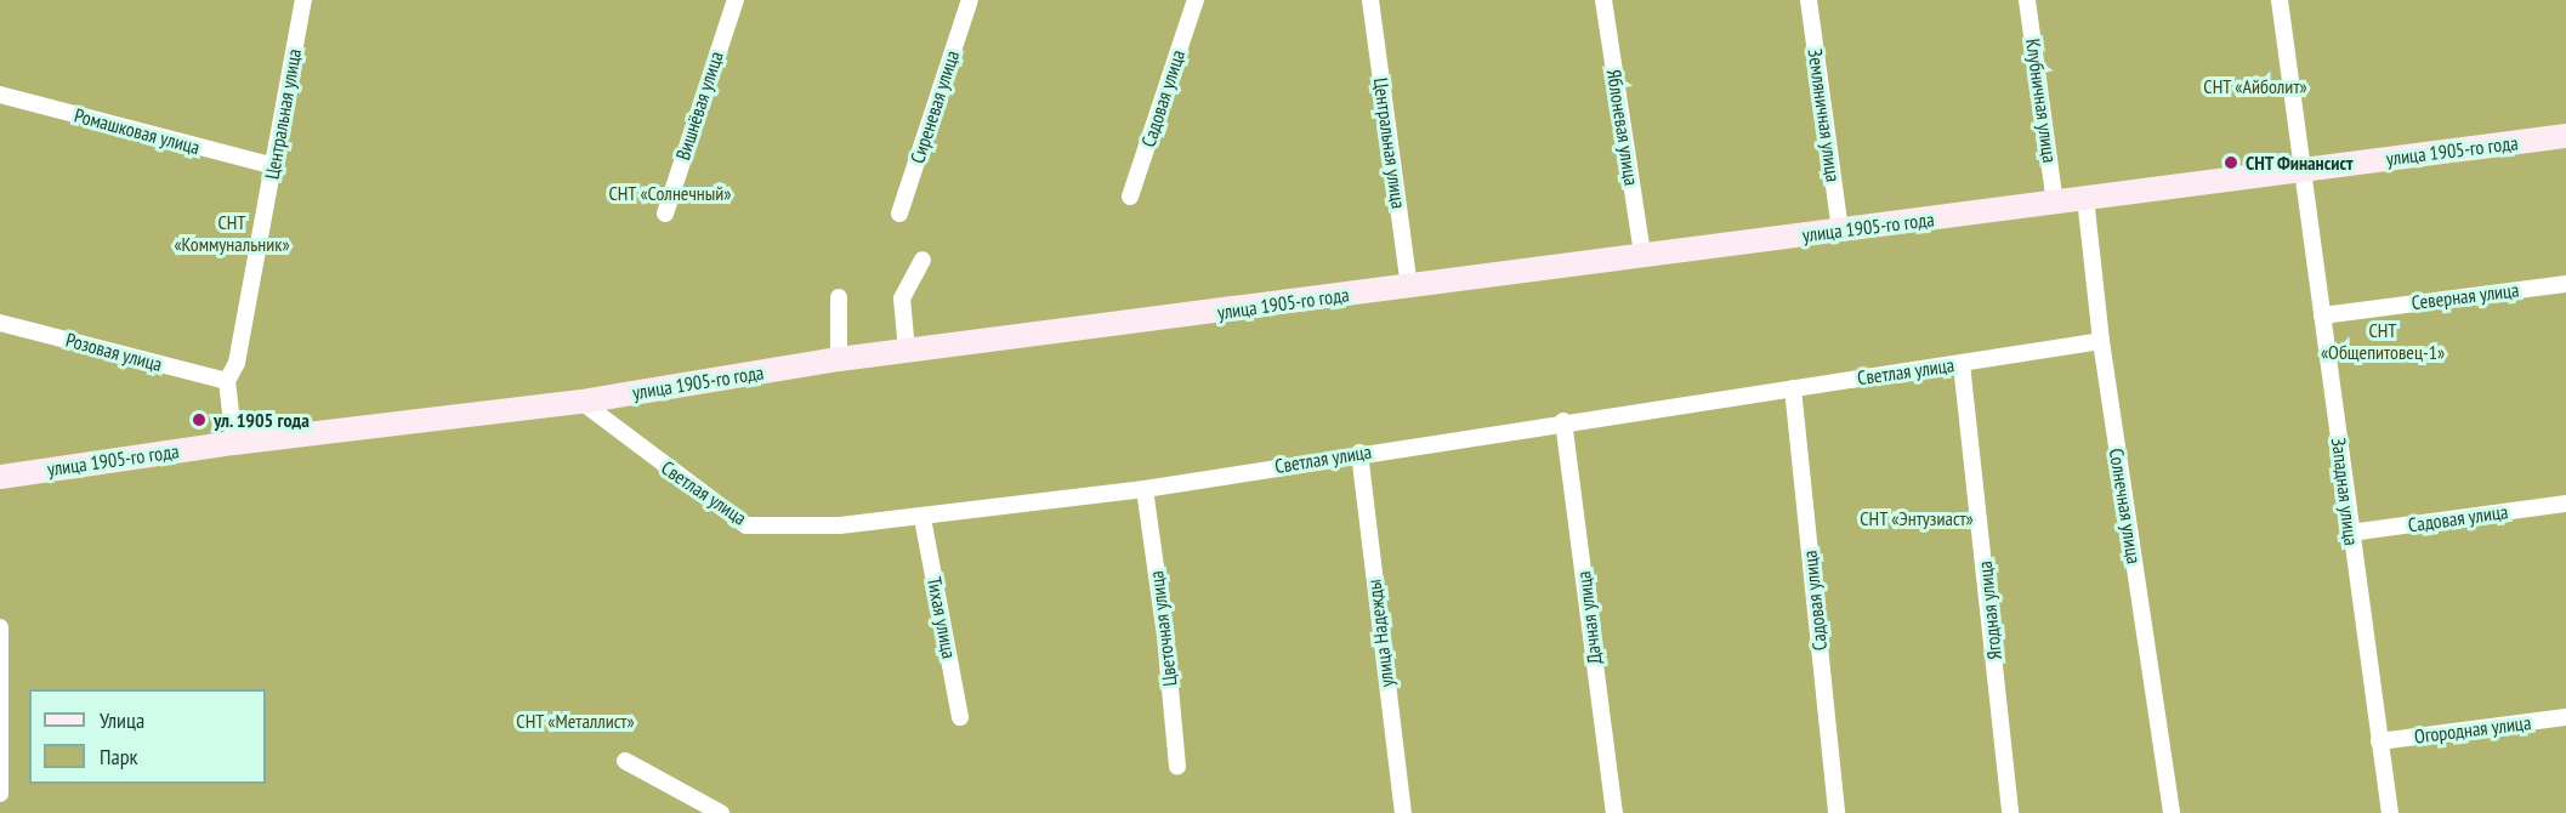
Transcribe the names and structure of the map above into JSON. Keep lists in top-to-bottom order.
{
  "streets": {
    "street": [
      "Садовая улица",
      "Клубничная улица",
      "Вишнёвая улица",
      "Сиреневая улица",
      "Центральная улица",
      "Земляничная улица",
      "Яблоневая улица",
      "Ромашковая улица",
      "улица 1905-го года",
      "Северная улица",
      "Розовая улица",
      "Светлая улица",
      "Западная улица",
      "Солнечная улица",
      "Ягодная улица",
      "Тихая улица",
      "Дачная улица",
      "Цветочная улица",
      "улица Надежды",
      "Огородная улица"
    ]
  },
  "crossings": [
    ["Садовая улица", "Светлая улица"],
    ["Садовая улица", "Западная улица"],
    ["Клубничная улица", "улица 1905-го года"],
    ["Центральная улица", "Ромашковая улица"],
    ["Центральная улица", "улица 1905-го года"],
    ["Центральная улица", "Розовая улица"],
    ["Земляничная улица", "улица 1905-го года"],
    ["Яблоневая улица", "улица 1905-го года"],
    ["улица 1905-го года", "Светлая улица"],
    ["улица 1905-го года", "Западная улица"],
    ["улица 1905-го года", "Солнечная улица"],
    ["Северная улица", "Западная улица"],
    ["Светлая улица", "Солнечная улица"],
    ["Светлая улица", "Ягодная улица"],
    ["Светлая улица", "Тихая улица"],
    ["Светлая улица", "Дачная улица"],
    ["Светлая улица", "Цветочная улица"],
    ["Светлая улица", "улица Надежды"],
    ["Западная улица", "Огородная улица"]
  ],
  "parks": [
    "СНТ «Айболит»",
    "СНТ «Солнечный»",
    "СНТ «Коммунальник»",
    "СНТ «Общепитовец-1»",
    "СНТ «Энтузиаст»",
    "СНТ «Металлист»"
  ],
  "places": ["СНТ Финансист", "ул. 1905 года"],
  "legend": ["Улица", "Парк"]
}
